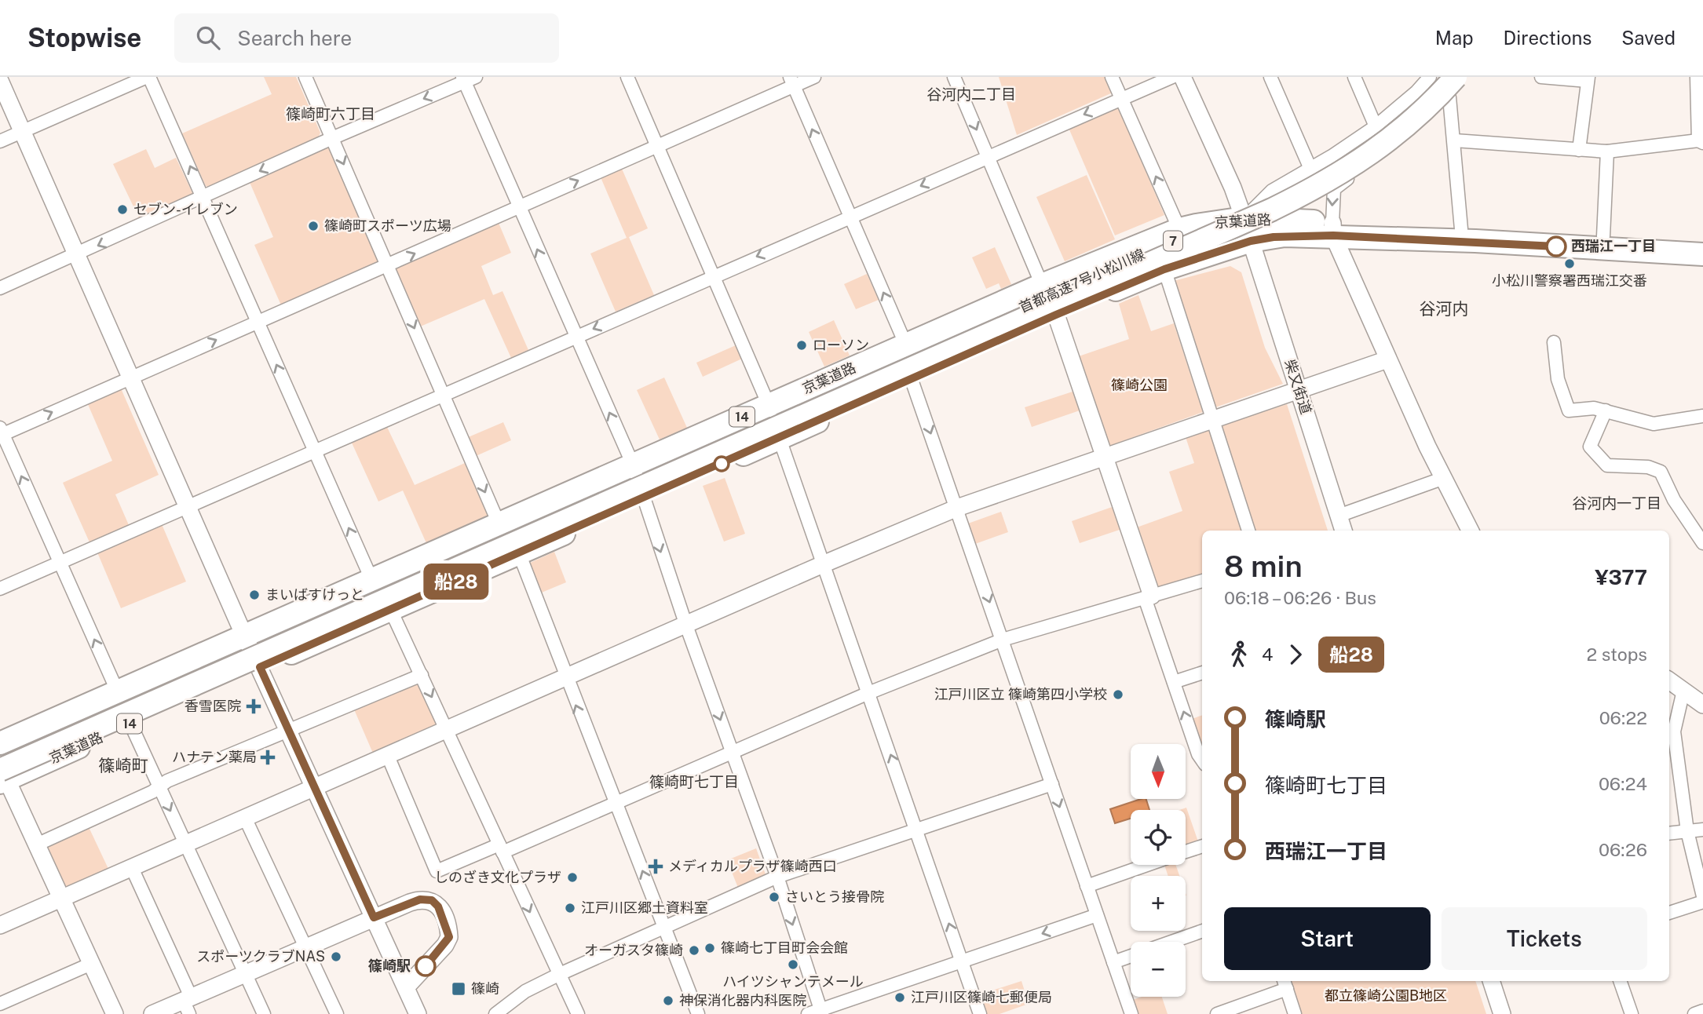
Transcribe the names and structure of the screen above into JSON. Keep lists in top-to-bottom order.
{
  "streets": {
    "highway": [
      "京葉道路",
      "7",
      "首都高速7号小松川線",
      "14"
    ],
    "street": ["柴又街道"]
  },
  "crossings": [
    ["京葉道路", "首都高速7号小松川線"],
    ["京葉道路", "柴又街道"]
  ],
  "districts": [
    "谷河内二丁目",
    "篠崎町六丁目",
    "谷河内",
    "谷河内一丁目",
    "篠崎町",
    "篠崎町七丁目"
  ],
  "parks": ["篠崎公園", "都立篠崎公園B地区"],
  "places": {
    "other": [
      "セブン-イレブン",
      "篠崎町スポーツ広場",
      "西瑞江一丁目",
      "小松川警察署西瑞江交番",
      "ローソン",
      "まいばすけっと",
      "江戸川区立 篠崎第四小学校",
      "しのざき文化プラザ",
      "さいとう接骨院",
      "江戸川区郷土資料室",
      "篠崎七丁目町会会館",
      "オーガスタ篠崎",
      "スポーツクラブNAS",
      "ハイツシャンテメール",
      "篠崎駅",
      "江戸川区篠崎七郵便局",
      "神保消化器内科医院"
    ],
    "health": ["香雪医院", "ハナテン薬局", "メディカルプラザ篠崎西口"],
    "transit": ["篠崎"]
  },
  "lines": ["bus line 船28"],
  "north": "bottom",
  "page": {
    "header": "Stopwise",
    "search": "Search here",
    "nav": ["Map", "Directions", "Saved"],
    "on_map": "船28",
    "heading": ["8 min", "06:18 – 06:26 · Bus", "¥377"],
    "legs": ["4", "船28", "2 stops"],
    "list": [
      {
        "name": "篠崎駅",
        "value": "06:22"
      },
      {
        "name": "篠崎町七丁目",
        "value": "06:24"
      },
      {
        "name": "西瑞江一丁目",
        "value": "06:26"
      }
    ],
    "map_buttons": ["+", "−"],
    "buttons": ["Start", "Tickets"]
  }
}
